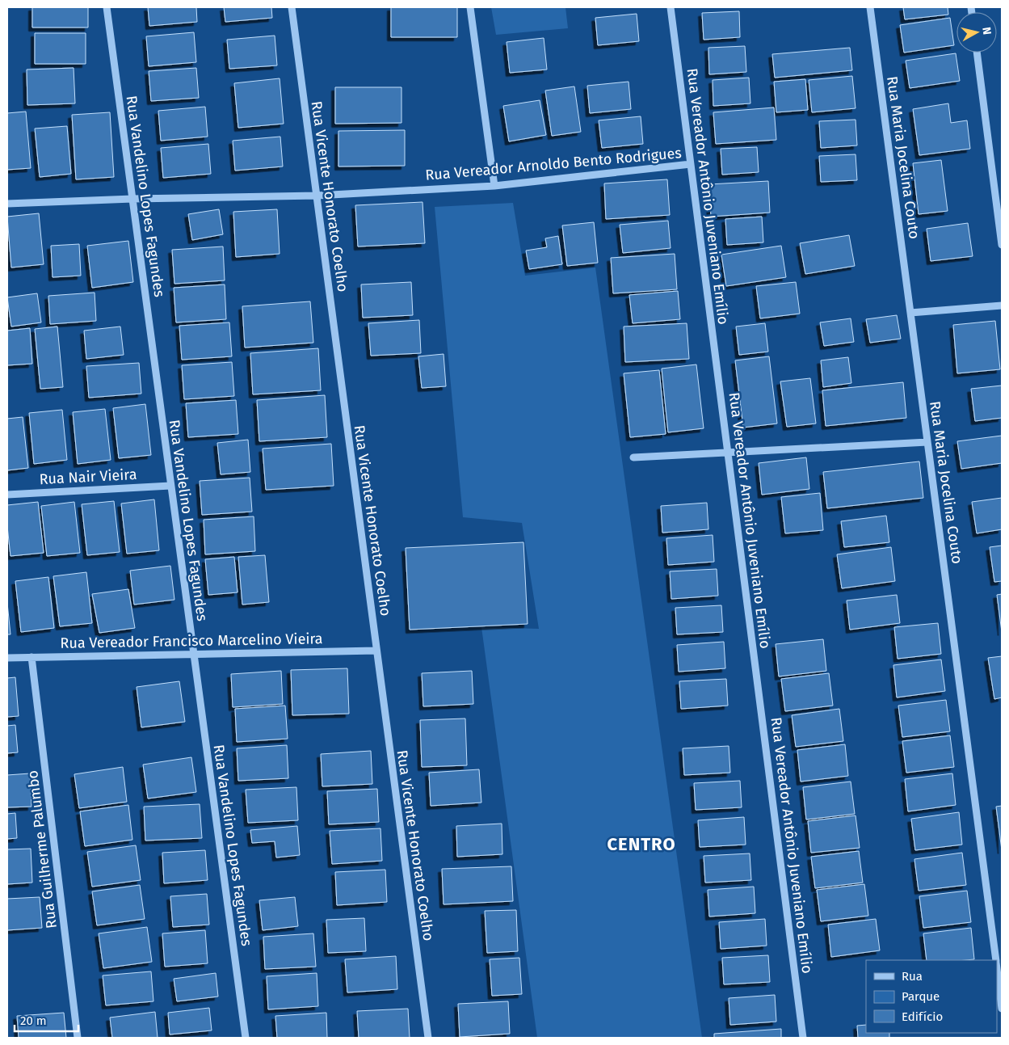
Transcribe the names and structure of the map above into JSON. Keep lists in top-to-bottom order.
{
  "streets": {
    "street": [
      "Rua Maria Jocelina Couto",
      "Rua Vereador Arnoldo Bento Rodrigues",
      "Rua Vandelino Lopes Fagundes",
      "Rua Vicente Honorato Coelho",
      "Rua Vereador Antônio Juveniano Emílio",
      "Rua Nair Vieira",
      "Rua Vereador Francisco Marcelino Vieira",
      "Rua Guilherme Palumbo"
    ]
  },
  "crossings": [
    ["Rua Vereador Arnoldo Bento Rodrigues", "Rua Vandelino Lopes Fagundes"],
    ["Rua Vereador Arnoldo Bento Rodrigues", "Rua Vicente Honorato Coelho"],
    ["Rua Vereador Arnoldo Bento Rodrigues", "Rua Vereador Antônio Juveniano Emílio"],
    ["Rua Vandelino Lopes Fagundes", "Rua Nair Vieira"],
    ["Rua Vandelino Lopes Fagundes", "Rua Vereador Francisco Marcelino Vieira"],
    ["Rua Vicente Honorato Coelho", "Rua Vereador Francisco Marcelino Vieira"],
    ["Rua Vereador Francisco Marcelino Vieira", "Rua Guilherme Palumbo"]
  ],
  "districts": ["CENTRO"],
  "legend": ["Rua", "Parque", "Edifício"],
  "scale_bar": "20 m",
  "north": "right"
}
